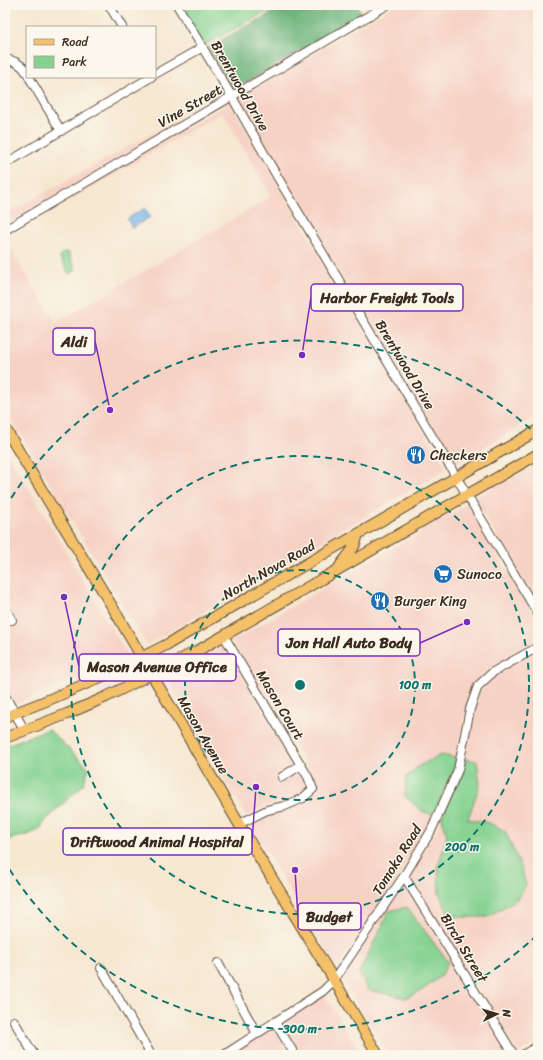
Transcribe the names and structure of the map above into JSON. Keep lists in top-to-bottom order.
{
  "streets": {
    "main road": ["North Nova Road", "Mason Avenue"],
    "street": [
      "Brentwood Drive",
      "Vine Street",
      "Mason Court",
      "Tomoka Road",
      "Birch Street"
    ]
  },
  "crossings": [
    ["Brentwood Drive", "Vine Street"],
    ["Brentwood Drive", "North Nova Road"],
    ["North Nova Road", "Mason Avenue"],
    ["Mason Court", "Mason Avenue"],
    ["Mason Avenue", "Tomoka Road"],
    ["Tomoka Road", "Birch Street"]
  ],
  "places": {
    "other": [
      "Harbor Freight Tools",
      "Aldi",
      "Mason Avenue Office",
      "Jon Hall Auto Body",
      "Driftwood Animal Hospital",
      "Budget"
    ],
    "restaurant": ["Checkers", "Burger King"],
    "supermarket": ["Sunoco"]
  },
  "legend": ["Road", "Park"],
  "north": "right",
  "rings": ["100 m", "200 m", "300 m"]
}
